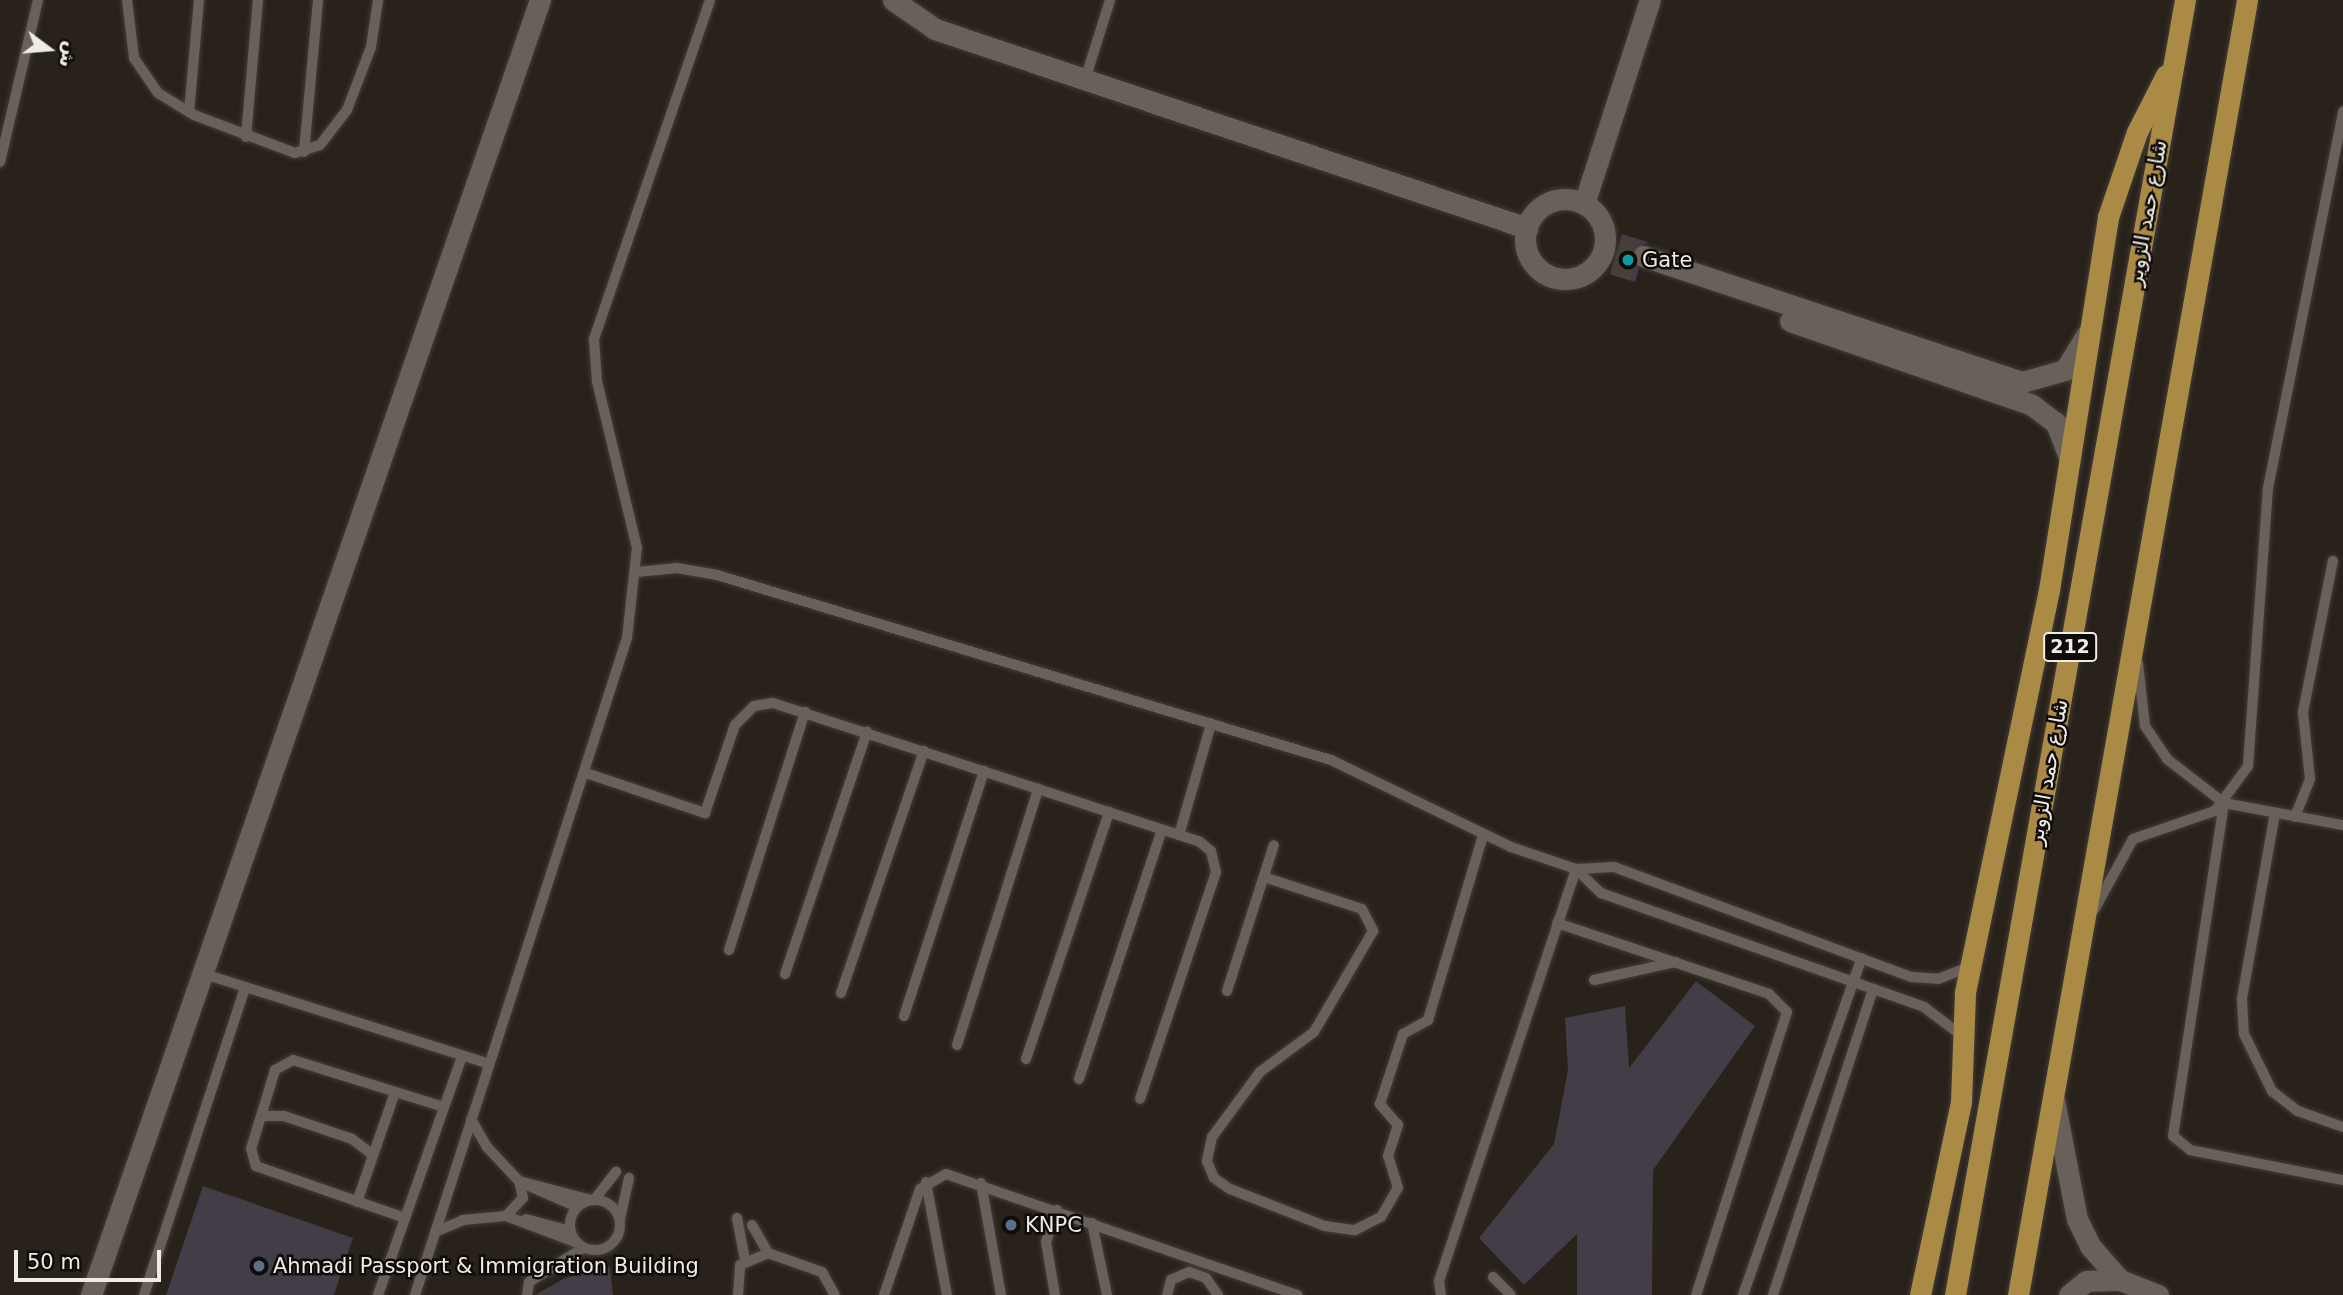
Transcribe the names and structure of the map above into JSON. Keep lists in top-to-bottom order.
{
  "streets": {
    "main road": ["شارع حمد الزوير", "212"]
  },
  "places": ["Gate", "KNPC", "Ahmadi Passport & Immigration Building"],
  "scale_bar": "50 m",
  "north": "right"
}
